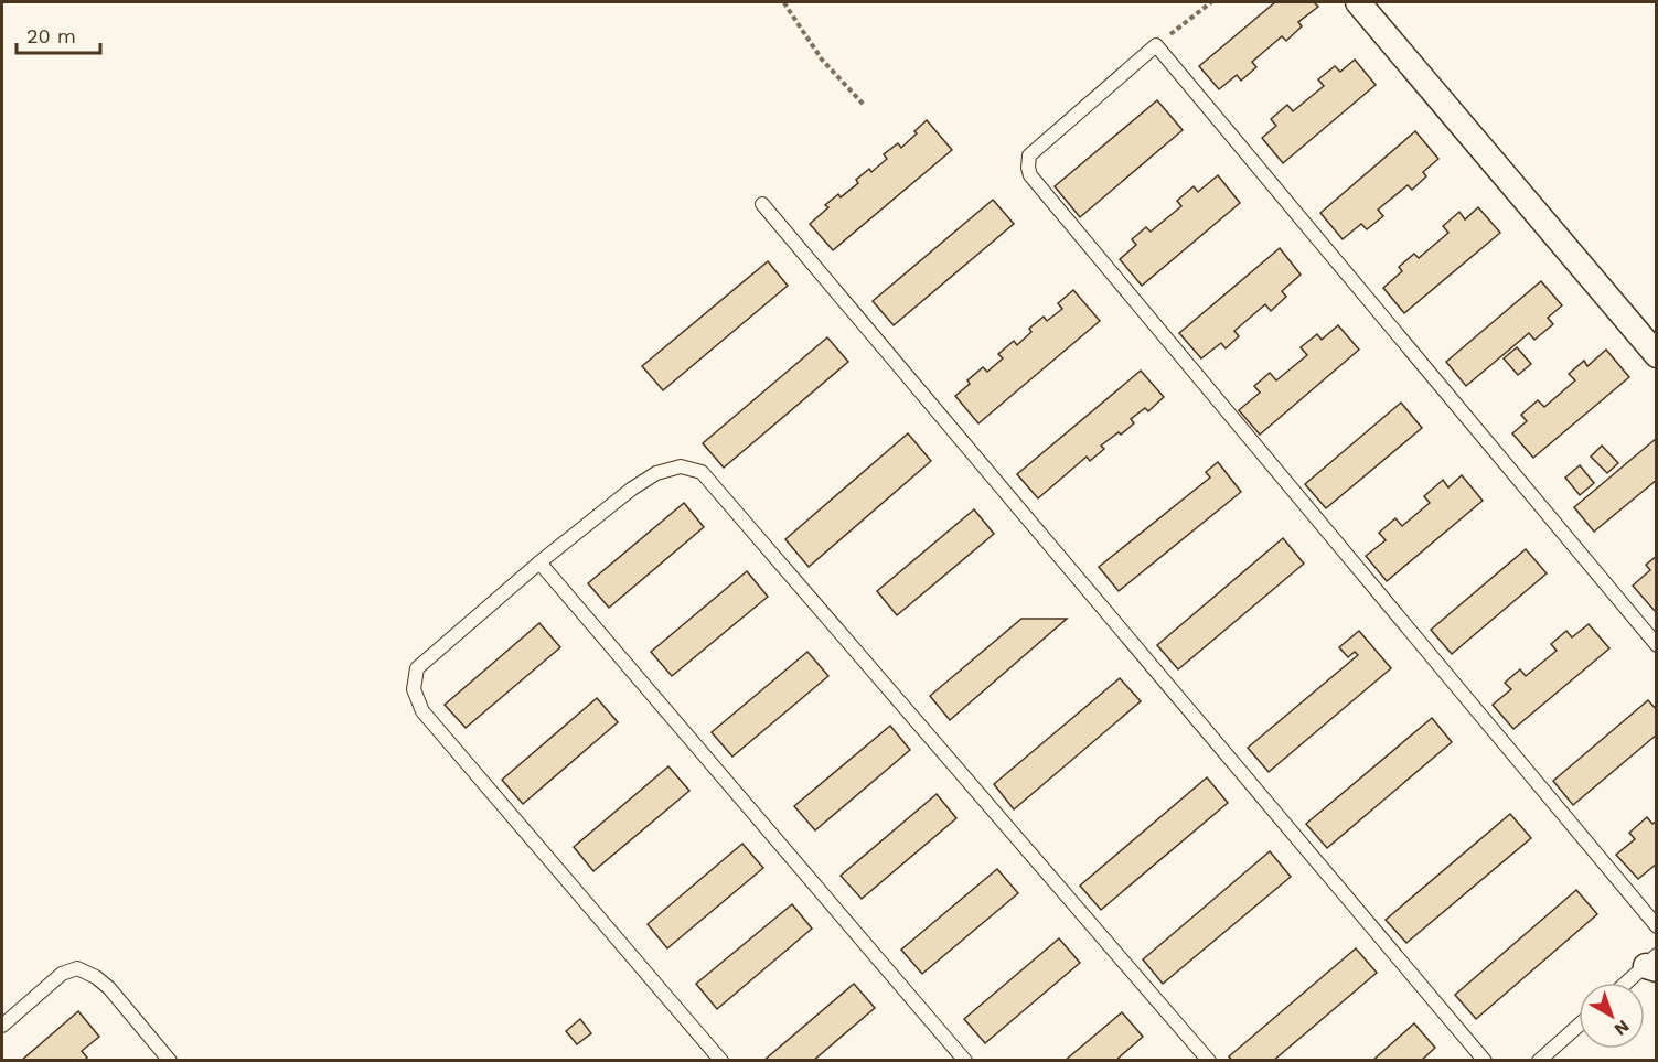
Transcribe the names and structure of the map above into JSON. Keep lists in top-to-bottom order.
{
  "scale_bar": "20 m",
  "north": "bottom right"
}
